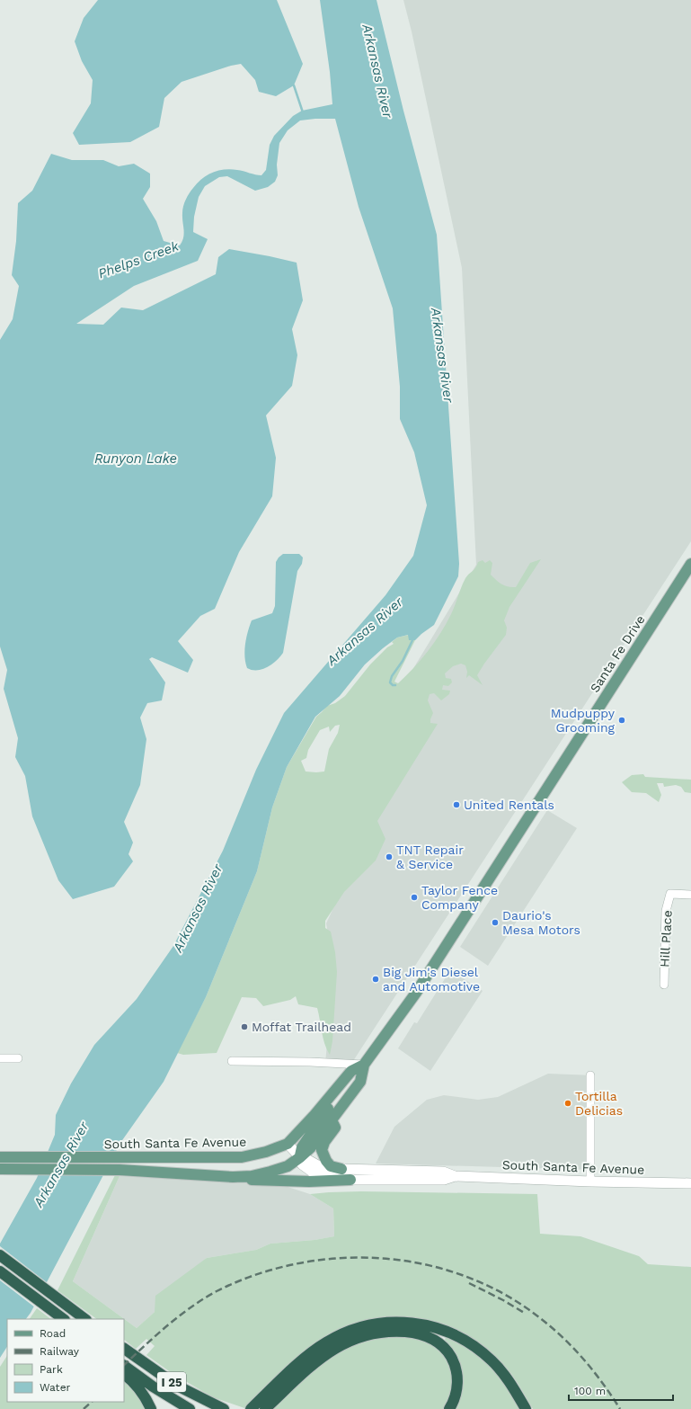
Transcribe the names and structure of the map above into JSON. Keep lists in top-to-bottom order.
{
  "streets": {
    "highway": ["I 25"],
    "main road": ["Santa Fe Drive", "South Santa Fe Avenue"],
    "street": ["Hill Place"]
  },
  "crossings": [
    ["Santa Fe Drive", "South Santa Fe Avenue"]
  ],
  "water": ["Arkansas River", "Phelps Creek", "Runyon Lake"],
  "places": [
    "Mudpuppy Grooming",
    "United Rentals",
    "TNT Repair & Service",
    "Taylor Fence Company",
    "Daurio's Mesa Motors",
    "Big Jim's Diesel and Automotive",
    "Moffat Trailhead",
    "Tortilla Delicias"
  ],
  "legend": [
    "Road",
    "Railway",
    "Park",
    "Water"
  ],
  "scale_bar": "100 m"
}
